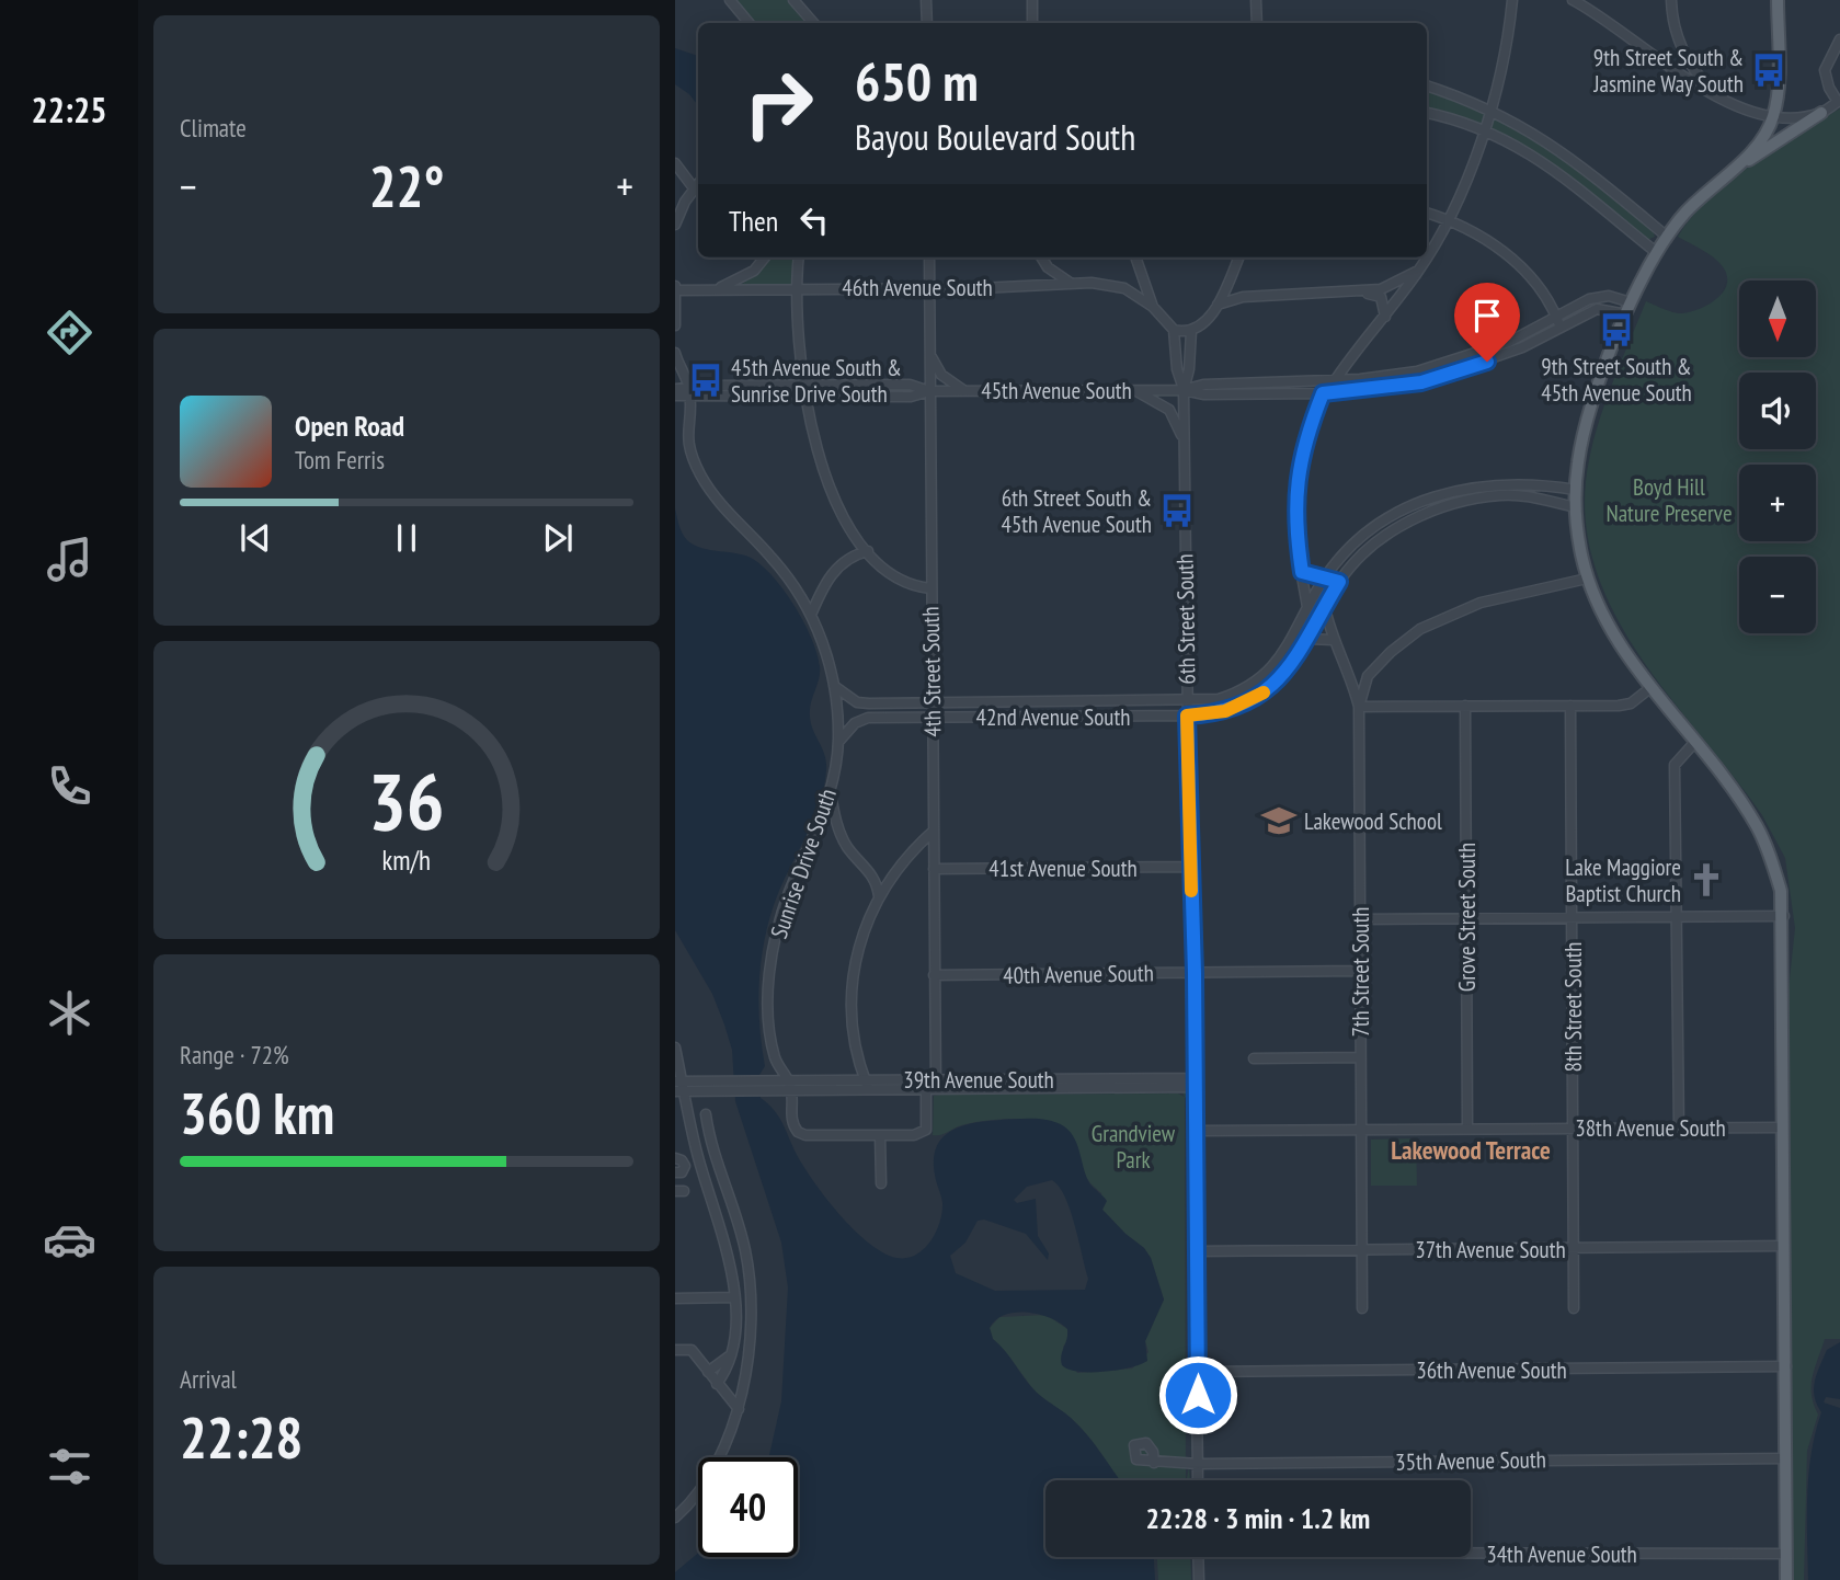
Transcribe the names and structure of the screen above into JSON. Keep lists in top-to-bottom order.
{
  "streets": {
    "street": [
      "46th Avenue South",
      "45th Avenue South",
      "6th Street South",
      "4th Street South",
      "42nd Avenue South",
      "Sunrise Drive South",
      "41st Avenue South",
      "Grove Street South",
      "7th Street South",
      "40th Avenue South",
      "8th Street South",
      "39th Avenue South",
      "38th Avenue South",
      "37th Avenue South",
      "36th Avenue South",
      "35th Avenue South",
      "34th Avenue South"
    ]
  },
  "crossings": [
    ["46th Avenue South", "4th Street South"],
    ["45th Avenue South", "6th Street South"],
    ["45th Avenue South", "4th Street South"],
    ["45th Avenue South", "Sunrise Drive South"],
    ["6th Street South", "42nd Avenue South"],
    ["6th Street South", "41st Avenue South"],
    ["6th Street South", "40th Avenue South"],
    ["6th Street South", "39th Avenue South"],
    ["6th Street South", "38th Avenue South"],
    ["6th Street South", "37th Avenue South"],
    ["6th Street South", "36th Avenue South"],
    ["6th Street South", "35th Avenue South"],
    ["4th Street South", "42nd Avenue South"],
    ["4th Street South", "Sunrise Drive South"],
    ["4th Street South", "41st Avenue South"],
    ["4th Street South", "40th Avenue South"],
    ["4th Street South", "39th Avenue South"],
    ["42nd Avenue South", "Sunrise Drive South"],
    ["42nd Avenue South", "7th Street South"],
    ["Sunrise Drive South", "39th Avenue South"],
    ["Grove Street South", "38th Avenue South"],
    ["7th Street South", "40th Avenue South"],
    ["7th Street South", "38th Avenue South"],
    ["7th Street South", "37th Avenue South"],
    ["8th Street South", "38th Avenue South"],
    ["8th Street South", "37th Avenue South"]
  ],
  "districts": ["Lakewood Terrace"],
  "parks": ["Boyd Hill Nature Preserve", "Grandview Park"],
  "places": {
    "bus stop": [
      "9th Street South & Jasmine Way South",
      "9th Street South & 45th Avenue South",
      "45th Avenue South & Sunrise Drive South",
      "6th Street South & 45th Avenue South"
    ],
    "school or university": ["Lakewood School"],
    "church": ["Lake Maggiore Baptist Church"]
  },
  "north": "bottom",
  "page": {
    "tabs": "22:25",
    "tile": [
      "Climate",
      ["Range · 72%", "360 km"],
      ["Arrival", "22:28"]
    ],
    "turn": ["650 m", "Bayou Boulevard South"],
    "heat": ["−", "22°", "+"],
    "then": "Then",
    "map_buttons": ["+", "−"],
    "song": ["Open Road", "Tom Ferris"],
    "limit": "40",
    "trip": "22:28 · 3 min · 1.2 km",
    "gauge": ["36", "km/h"]
  }
}
